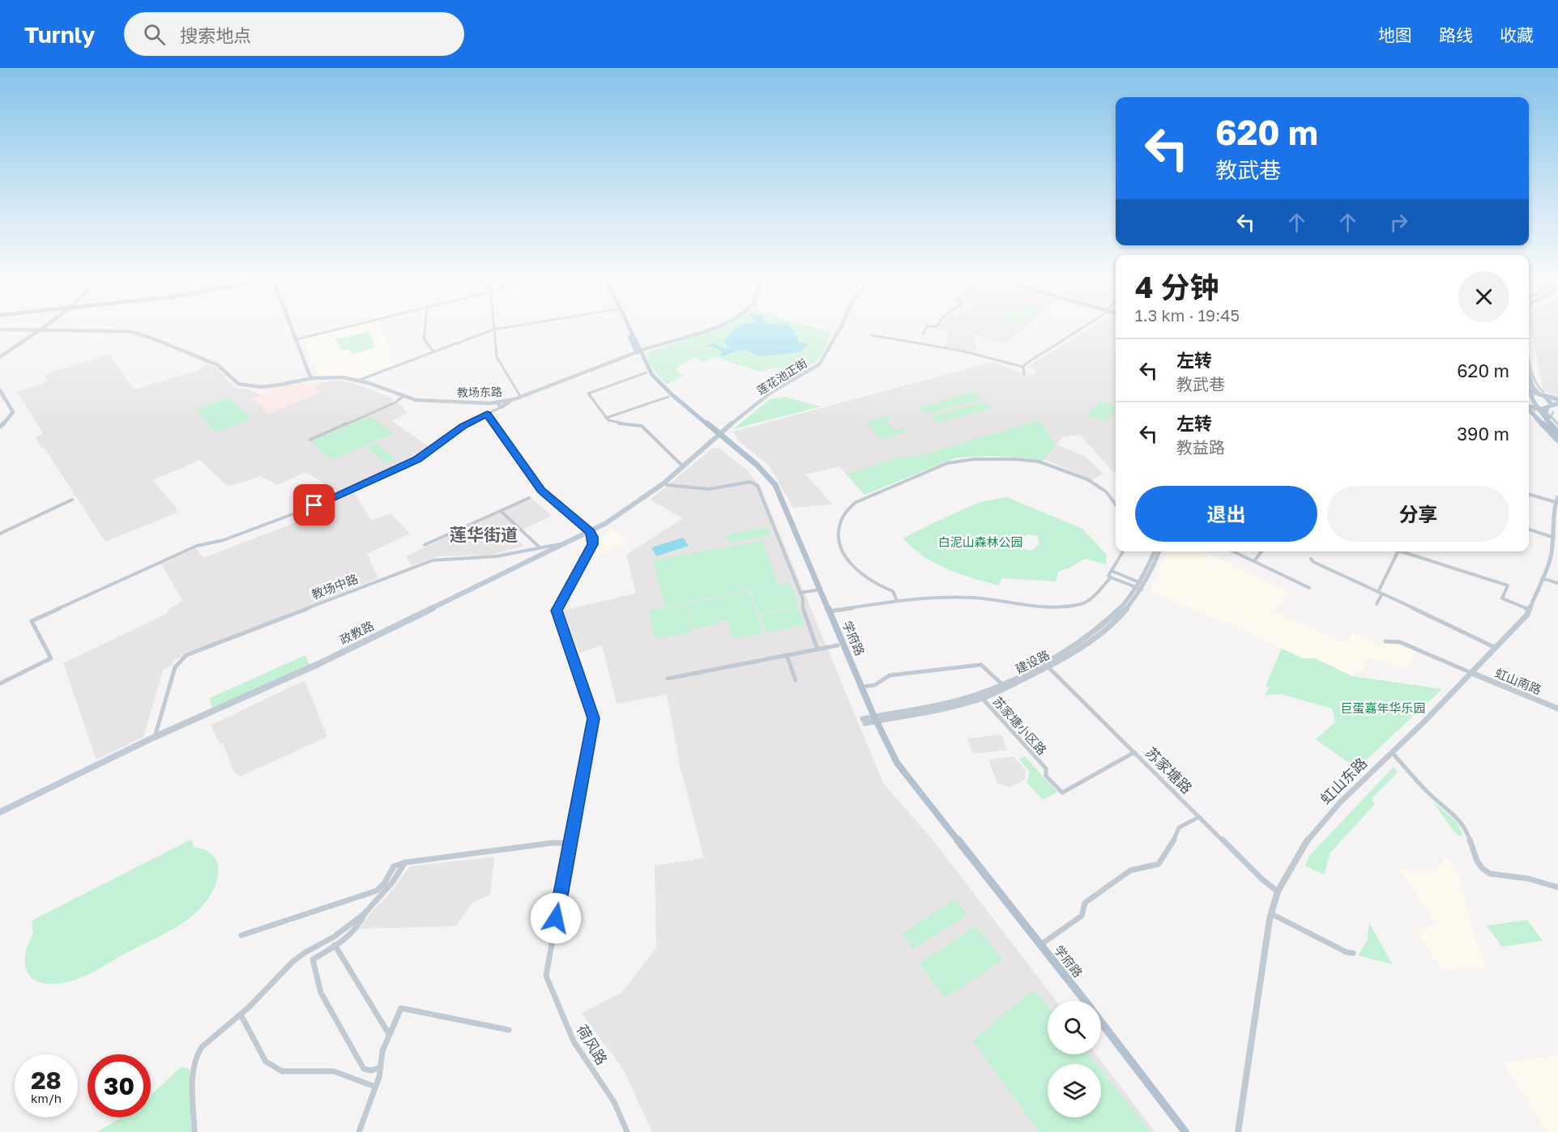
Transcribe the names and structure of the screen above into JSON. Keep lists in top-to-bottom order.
{
  "streets": {
    "main road": [
      "莲花池正街",
      "教场中路",
      "政教路",
      "学府路"
    ],
    "street": [
      "教场东路",
      "建设路",
      "虹山南路",
      "苏家塘小区路",
      "苏家塘路",
      "虹山东路",
      "荷风路"
    ]
  },
  "crossings": [
    ["莲花池正街", "教场中路"],
    ["莲花池正街", "学府路"],
    ["教场东路", "学府路"],
    ["教场中路", "政教路"],
    ["教场中路", "学府路"],
    ["学府路", "建设路"],
    ["建设路", "苏家塘小区路"],
    ["建设路", "苏家塘路"],
    ["虹山南路", "虹山东路"],
    ["苏家塘小区路", "苏家塘路"],
    ["苏家塘路", "虹山东路"]
  ],
  "districts": ["莲华街道"],
  "parks": ["白泥山森林公园", "巨蛋嘉年华乐园"],
  "page": {
    "header": "Turnly",
    "search": "搜索地点",
    "nav": ["地图", "路线", "收藏"],
    "turn": ["620 m", "教武巷"],
    "heading": ["4 分钟", "1.3 km · 19:45"],
    "list": [
      {
        "name": "左转",
        "note": "教武巷",
        "value": "620 m"
      },
      {
        "name": "左转",
        "note": "教益路",
        "value": "390 m"
      }
    ],
    "buttons": ["退出", "分享"],
    "speed": "28 km/h",
    "limit": "30"
  }
}
